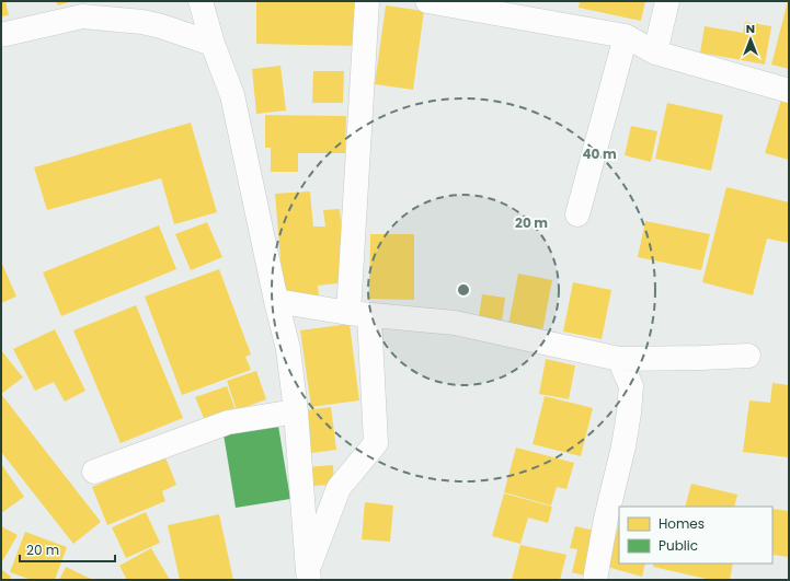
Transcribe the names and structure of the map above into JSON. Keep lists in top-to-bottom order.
{
  "legend": ["Homes", "Public"],
  "scale_bar": "20 m",
  "north": "top",
  "rings": ["40 m", "20 m"]
}
